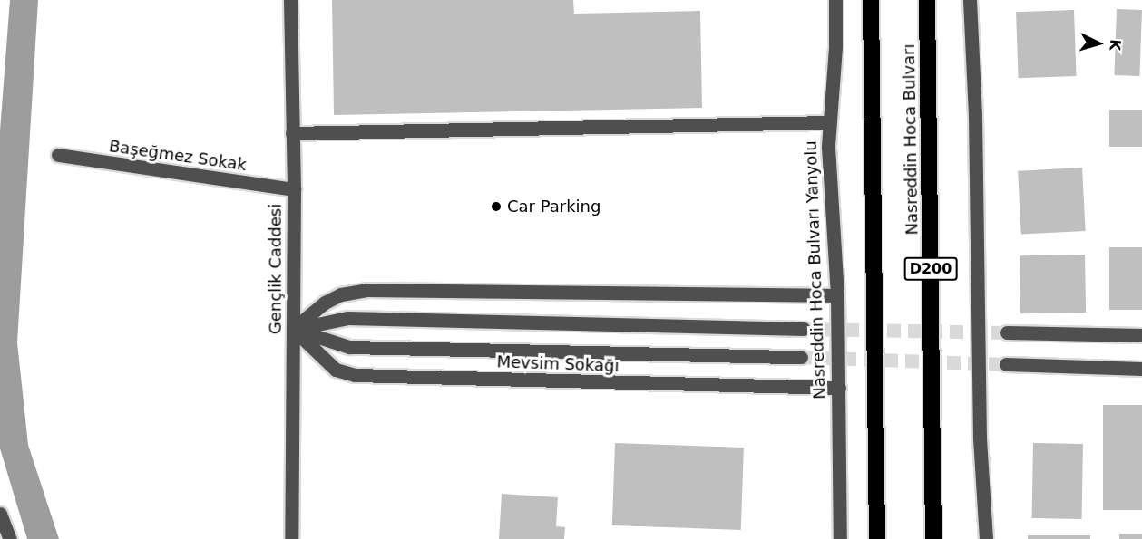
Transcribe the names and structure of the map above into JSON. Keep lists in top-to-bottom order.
{
  "streets": {
    "highway": ["Nasreddin Hoca Bulvarı", "D200"],
    "street": [
      "Başeğmez Sokak",
      "Gençlik Caddesi",
      "Nasreddin Hoca Bulvarı Yanyolu",
      "Mevsim Sokağı"
    ]
  },
  "crossings": [
    ["Başeğmez Sokak", "Gençlik Caddesi"],
    ["Gençlik Caddesi", "Mevsim Sokağı"],
    ["Nasreddin Hoca Bulvarı Yanyolu", "Mevsim Sokağı"]
  ],
  "places": ["Car Parking"],
  "north": "right"
}
